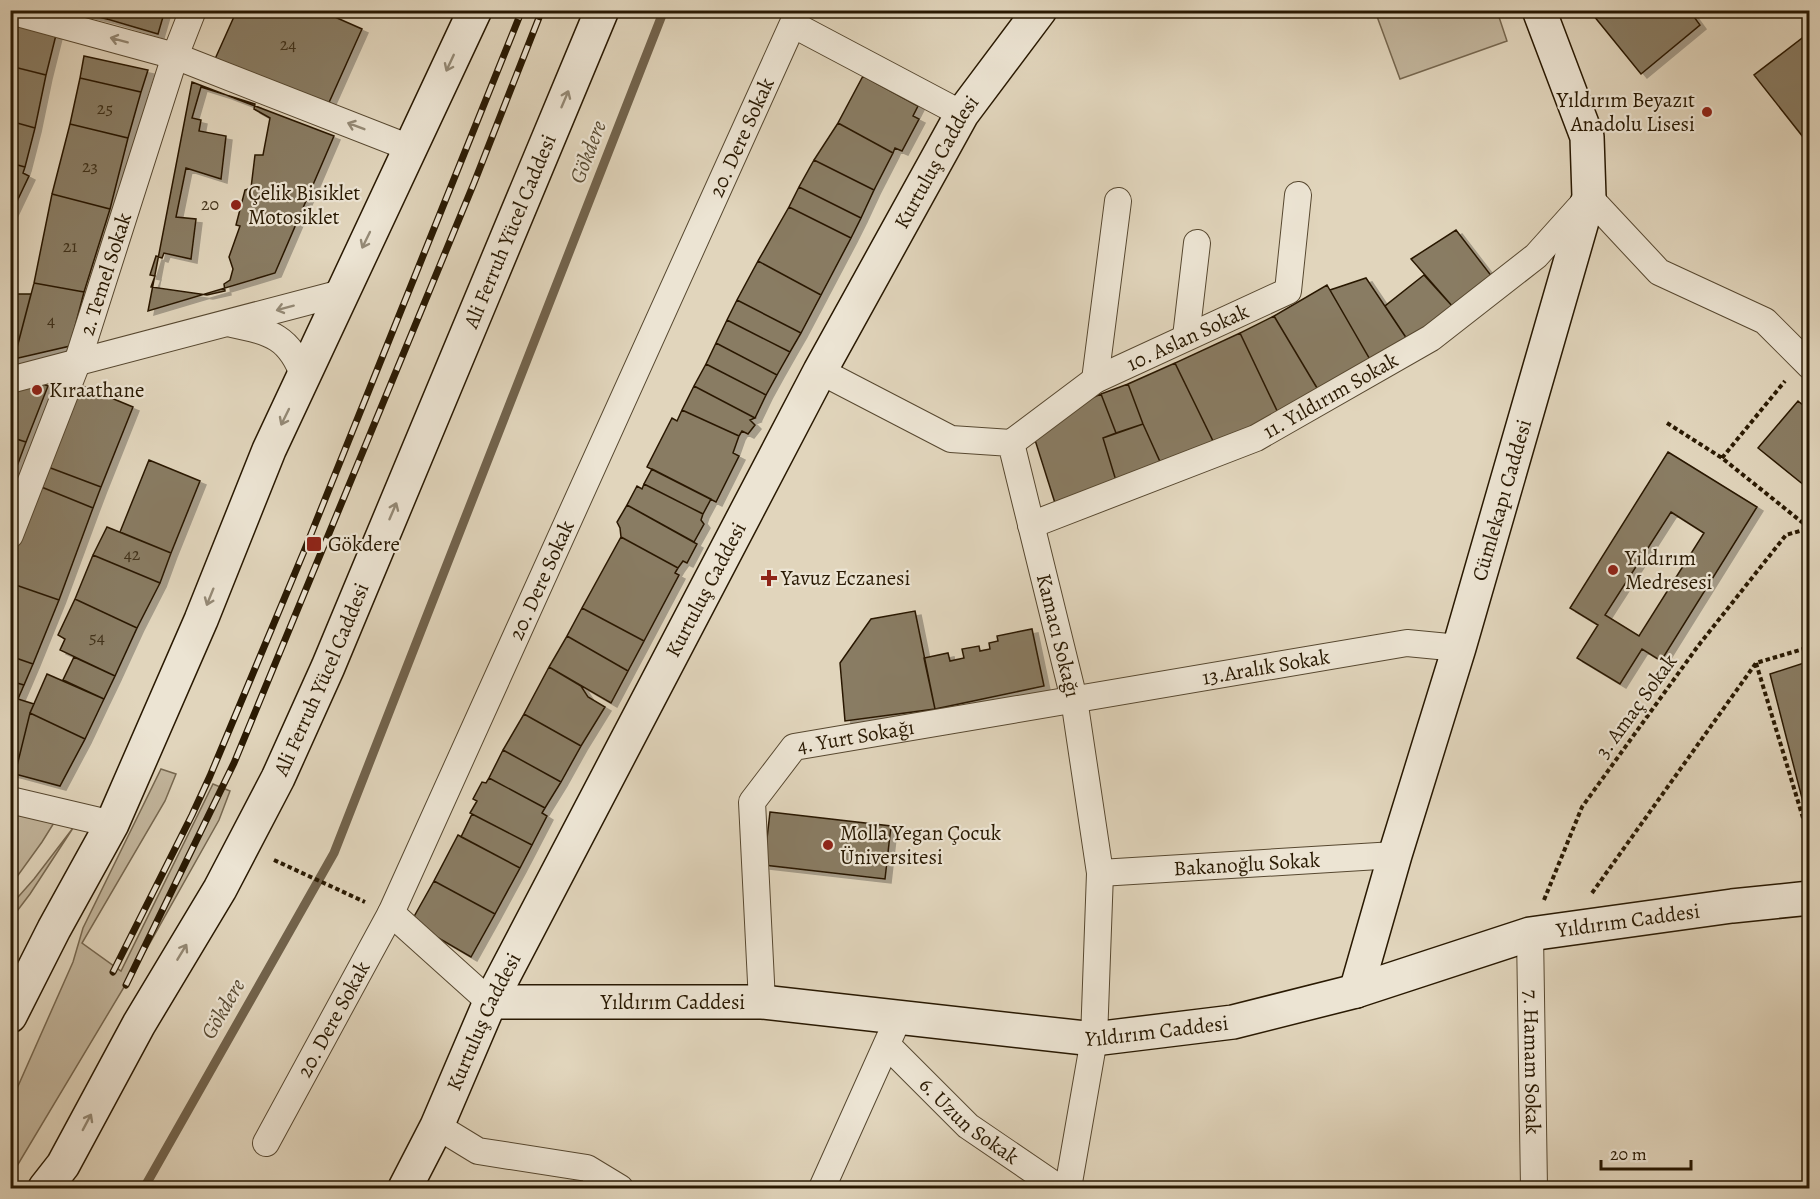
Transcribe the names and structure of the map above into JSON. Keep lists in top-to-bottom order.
{
  "streets": {
    "main road": [
      "Kurtuluş Caddesi",
      "Ali Ferruh Yücel Caddesi",
      "Cümlekapı Caddesi",
      "Yıldırım Caddesi"
    ],
    "street": [
      "20. Dere Sokak",
      "2. Temel Sokak",
      "10. Aslan Sokak",
      "11. Yıldırım Sokak",
      "Kamacı Sokağı",
      "13.Aralık Sokak",
      "4. Yurt Sokağı",
      "Bakanoğlu Sokak",
      "7. Hamam Sokak",
      "6. Uzun Sokak"
    ],
    "path": ["3. Amaç Sokak"]
  },
  "crossings": [
    ["Kurtuluş Caddesi", "Yıldırım Caddesi"],
    ["10. Aslan Sokak", "Kamacı Sokağı"],
    ["11. Yıldırım Sokak", "Cümlekapı Caddesi"],
    ["11. Yıldırım Sokak", "Kamacı Sokağı"],
    ["Cümlekapı Caddesi", "13.Aralık Sokak"],
    ["Cümlekapı Caddesi", "Bakanoğlu Sokak"],
    ["Cümlekapı Caddesi", "Yıldırım Caddesi"],
    ["Kamacı Sokağı", "13.Aralık Sokak"],
    ["Kamacı Sokağı", "4. Yurt Sokağı"],
    ["Kamacı Sokağı", "Bakanoğlu Sokak"],
    ["Kamacı Sokağı", "Yıldırım Caddesi"],
    ["13.Aralık Sokak", "4. Yurt Sokağı"],
    ["3. Amaç Sokak", "Yıldırım Caddesi"],
    ["3. Amaç Sokak", "7. Hamam Sokak"],
    ["4. Yurt Sokağı", "Yıldırım Caddesi"],
    ["Yıldırım Caddesi", "7. Hamam Sokak"],
    ["Yıldırım Caddesi", "6. Uzun Sokak"]
  ],
  "water": ["Gökdere"],
  "places": {
    "other": [
      "Yıldırım Beyazıt Anadolu Lisesi",
      "Çelik Bisiklet Motosiklet",
      "Kıraathane",
      "Yıldırım Medresesi",
      "Molla Yegan Çocuk Üniversitesi"
    ],
    "transit": ["Gökdere"],
    "health": ["Yavuz Eczanesi"]
  },
  "house_numbers": [
    "24",
    "25",
    "23",
    "20",
    "21",
    "4",
    "42",
    "54"
  ],
  "scale_bar": "20 m"
}
